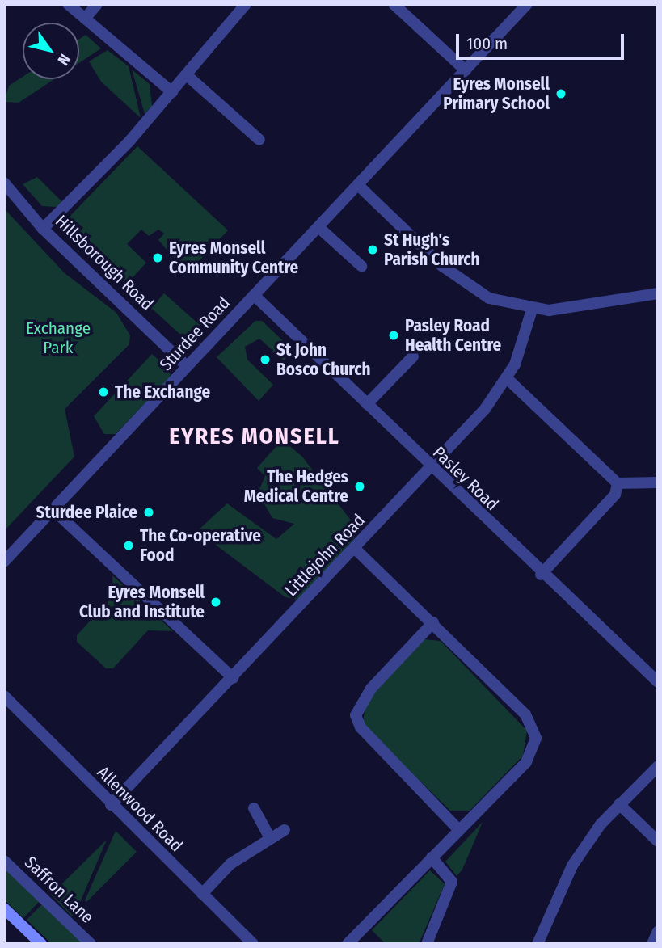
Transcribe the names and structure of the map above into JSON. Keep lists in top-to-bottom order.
{
  "streets": {
    "street": [
      "Hillsborough Road",
      "Sturdee Road",
      "Pasley Road",
      "Littlejohn Road",
      "Allenwood Road",
      "Saffron Lane"
    ]
  },
  "crossings": [
    ["Hillsborough Road", "Sturdee Road"],
    ["Sturdee Road", "Pasley Road"],
    ["Pasley Road", "Littlejohn Road"],
    ["Littlejohn Road", "Allenwood Road"]
  ],
  "districts": ["EYRES MONSELL"],
  "parks": ["Exchange Park"],
  "places": [
    "Eyres Monsell Primary School",
    "St Hugh's Parish Church",
    "Eyres Monsell Community Centre",
    "Pasley Road Health Centre",
    "St John Bosco Church",
    "The Exchange",
    "The Hedges Medical Centre",
    "Sturdee Plaice",
    "The Co-operative Food",
    "Eyres Monsell Club and Institute"
  ],
  "scale_bar": "100 m",
  "north": "bottom right"
}
